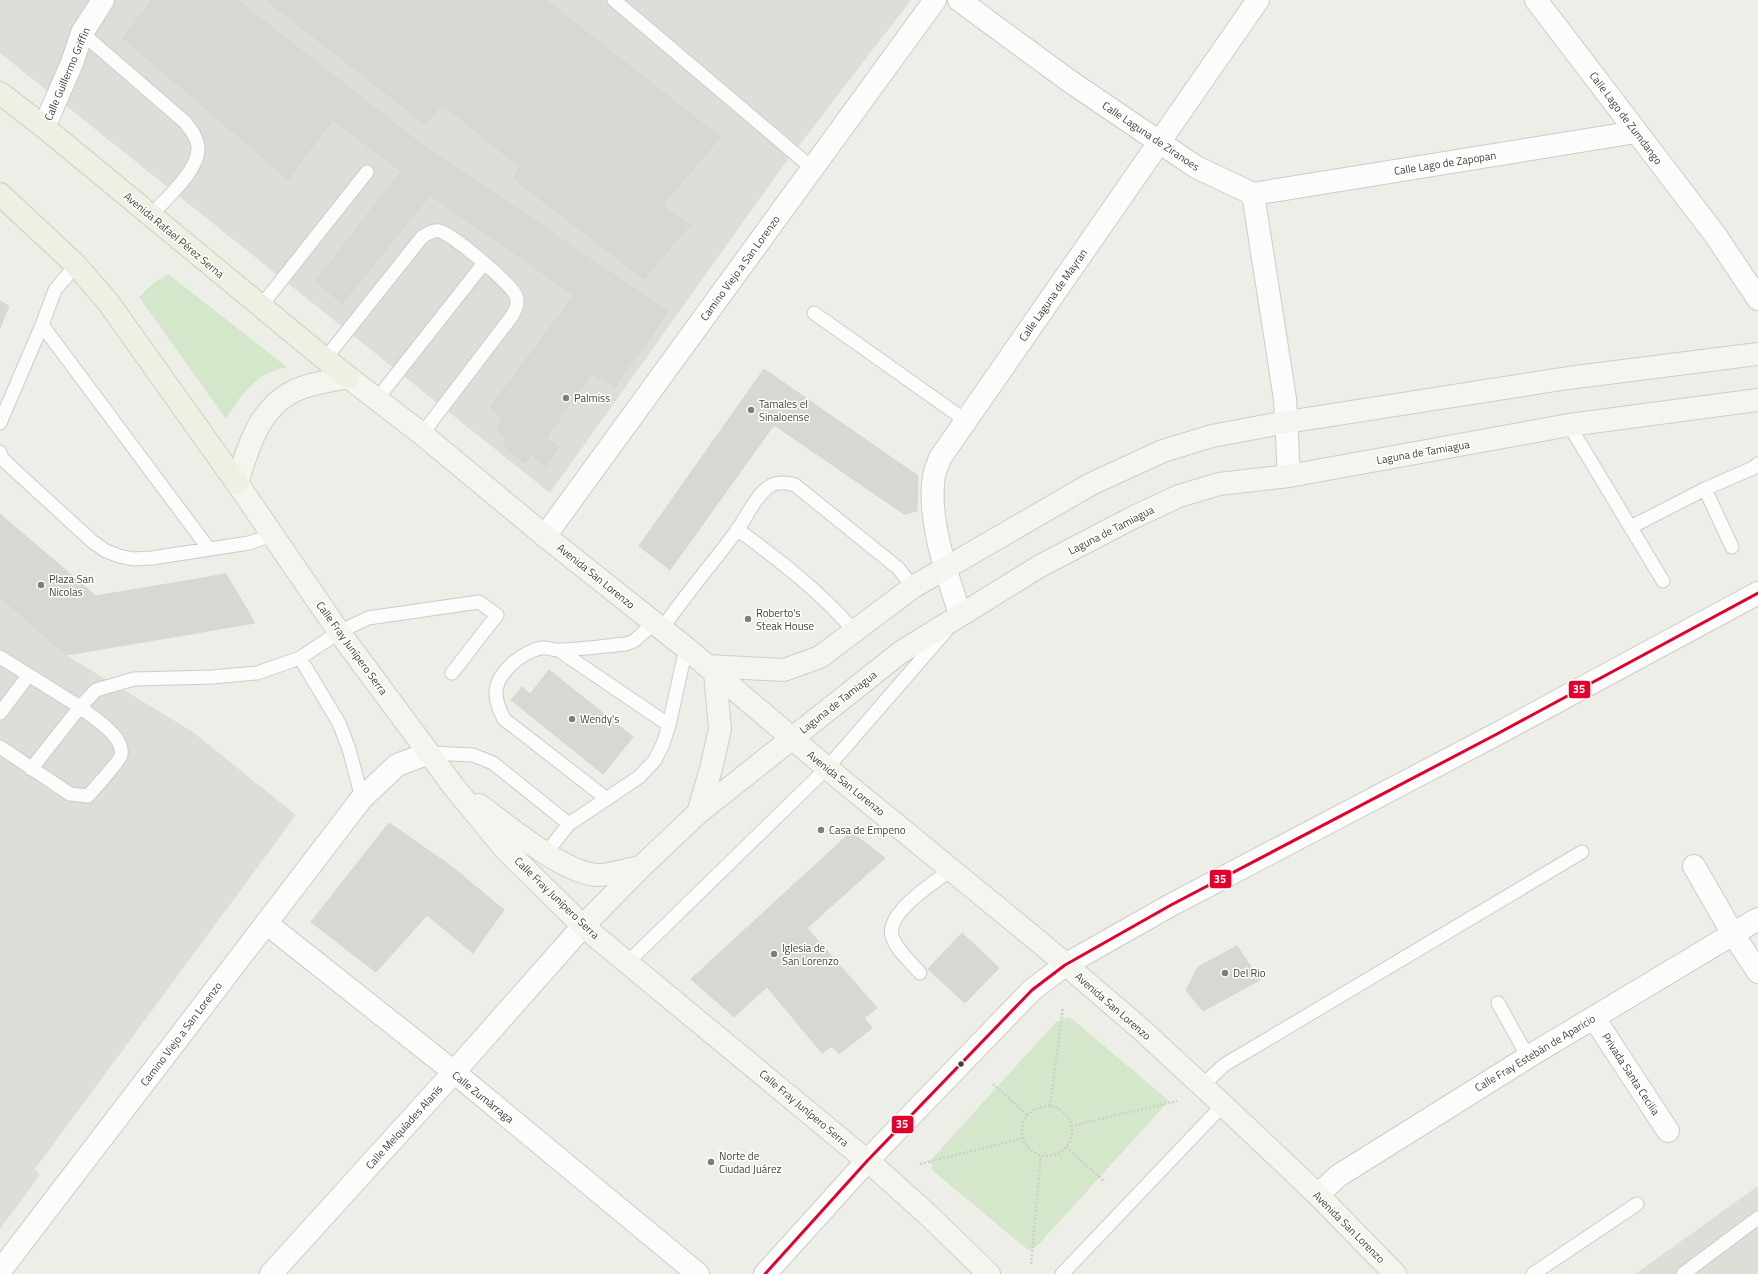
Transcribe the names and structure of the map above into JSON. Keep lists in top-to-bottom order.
{
  "streets": {
    "main road": [
      "Avenida Rafael Pérez Serna",
      "Laguna de Tamiagua",
      "Avenida San Lorenzo",
      "Calle Fray Junípero Serra"
    ],
    "street": [
      "Calle Guillermo Griffin",
      "Calle Lago de Zumdango",
      "Calle Laguna de Ziranoes",
      "Calle Lago de Zapopan",
      "Camino Viejo a San Lorenzo",
      "Calle Laguna de Mayran",
      "Calle Fray Estebán de Aparicio",
      "Privada Santa Cecilia",
      "Calle Zumárraga",
      "Calle Melquíades Alanís"
    ]
  },
  "crossings": [
    ["Calle Guillermo Griffin", "Avenida Rafael Pérez Serna"],
    ["Calle Lago de Zumdango", "Calle Lago de Zapopan"],
    ["Calle Laguna de Ziranoes", "Calle Lago de Zapopan"],
    ["Calle Laguna de Ziranoes", "Calle Laguna de Mayran"],
    ["Avenida Rafael Pérez Serna", "Avenida San Lorenzo"],
    ["Camino Viejo a San Lorenzo", "Avenida San Lorenzo"],
    ["Camino Viejo a San Lorenzo", "Calle Fray Junípero Serra"],
    ["Camino Viejo a San Lorenzo", "Calle Zumárraga"],
    ["Calle Laguna de Mayran", "Laguna de Tamiagua"],
    ["Laguna de Tamiagua", "Avenida San Lorenzo"],
    ["Laguna de Tamiagua", "Calle Fray Junípero Serra"],
    ["Laguna de Tamiagua", "Calle Melquíades Alanís"],
    ["Avenida San Lorenzo", "Calle Fray Estebán de Aparicio"],
    ["Calle Fray Junípero Serra", "Calle Melquíades Alanís"],
    ["Calle Fray Estebán de Aparicio", "Privada Santa Cecilia"],
    ["Calle Zumárraga", "Calle Melquíades Alanís"]
  ],
  "places": [
    "Palmiss",
    "Tamales el Sinaloense",
    "Plaza San Nicolas",
    "Roberto's Steak House",
    "Wendy's",
    "Casa de Empeno",
    "Iglesia de San Lorenzo",
    "Del Rio",
    "Norte de Ciudad Juárez"
  ],
  "lines": ["transit line 35"]
}
